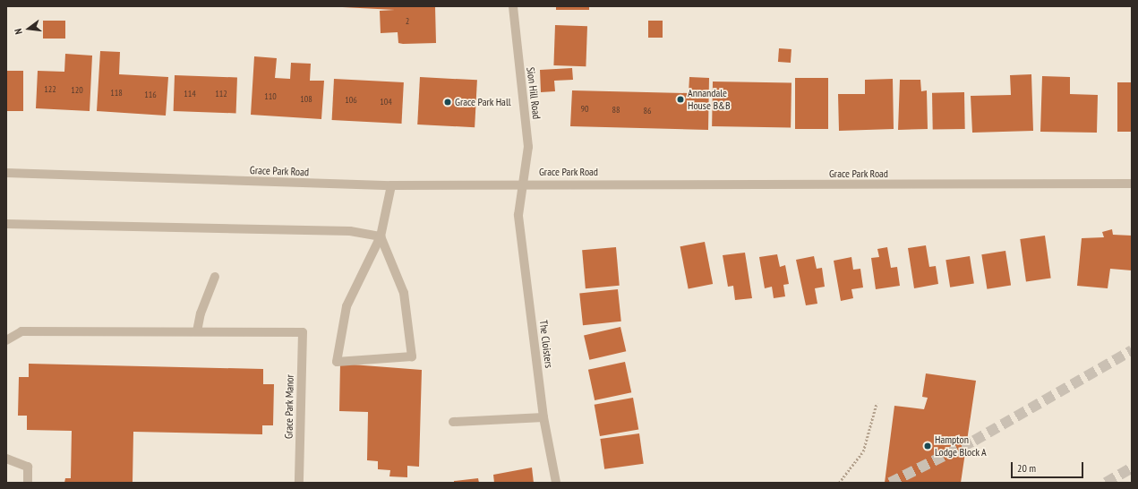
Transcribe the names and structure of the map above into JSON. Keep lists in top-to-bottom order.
{
  "streets": {
    "street": [
      "Sion Hill Road",
      "Grace Park Road",
      "The Cloisters",
      "Grace Park Manor"
    ]
  },
  "crossings": [
    ["Sion Hill Road", "Grace Park Road"],
    ["Sion Hill Road", "The Cloisters"],
    ["Grace Park Road", "The Cloisters"]
  ],
  "places": ["Annandale House B&B", "Grace Park Hall", "Hampton Lodge Block A"],
  "house_numbers": [
    "2",
    "122",
    "120",
    "118",
    "114",
    "112",
    "116",
    "110",
    "108",
    "106",
    "104",
    "90",
    "88",
    "86"
  ],
  "scale_bar": "20 m",
  "north": "left"
}
